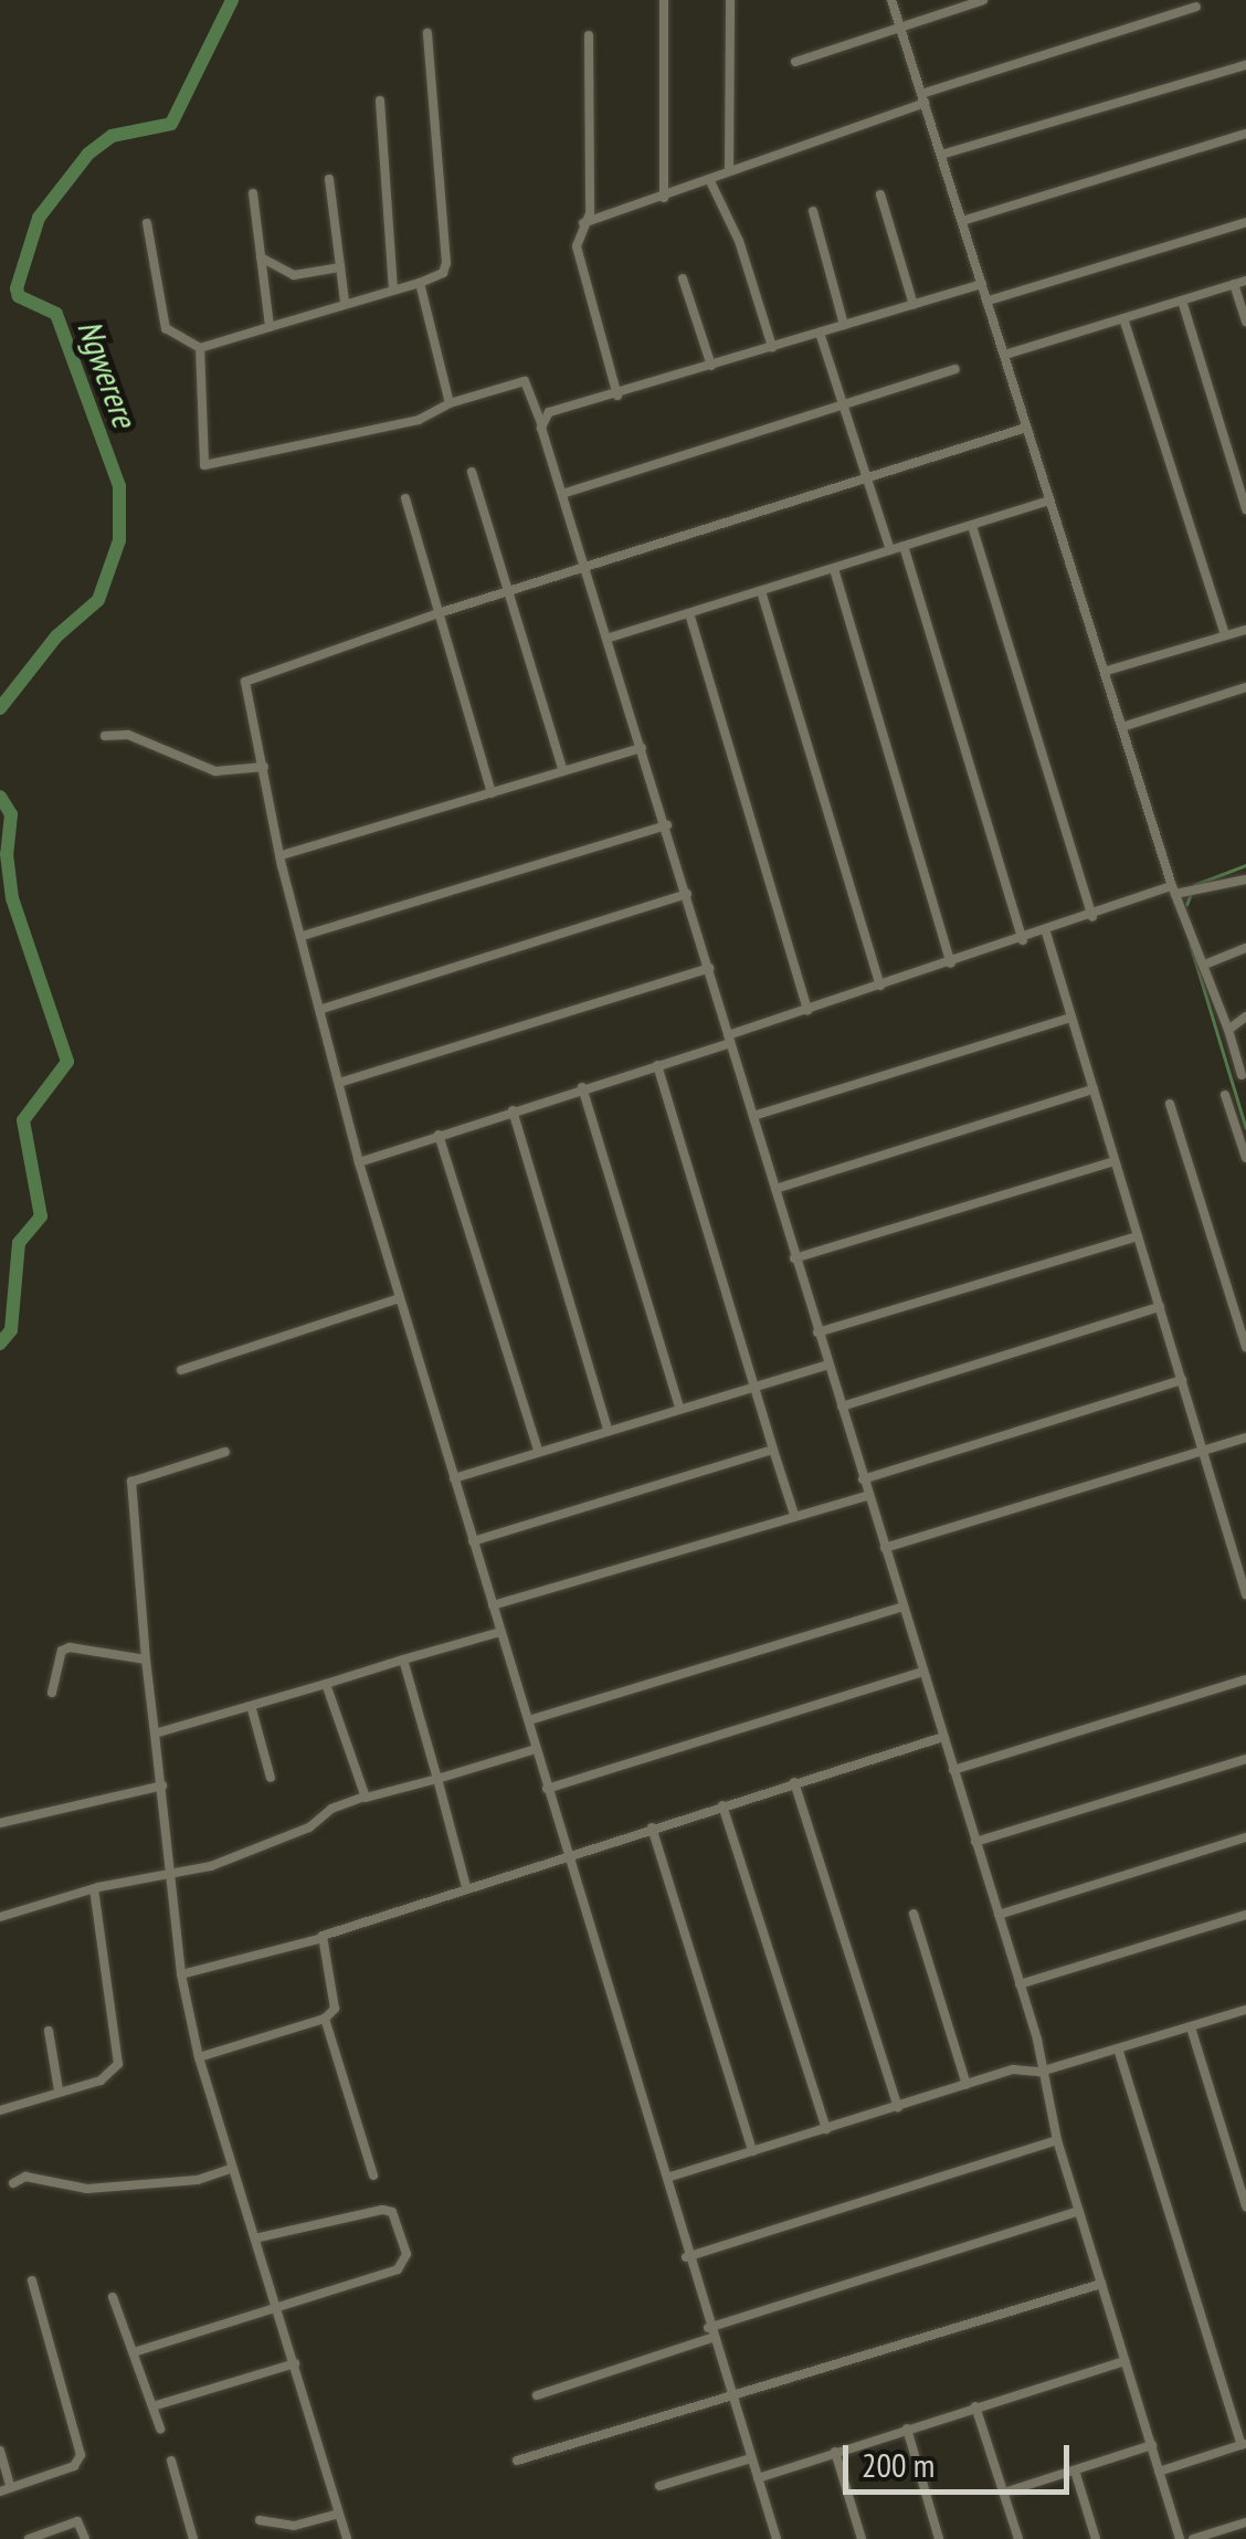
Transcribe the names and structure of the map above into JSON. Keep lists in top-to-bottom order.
{
  "water": ["Ngwerere"],
  "scale_bar": "200 m"
}
